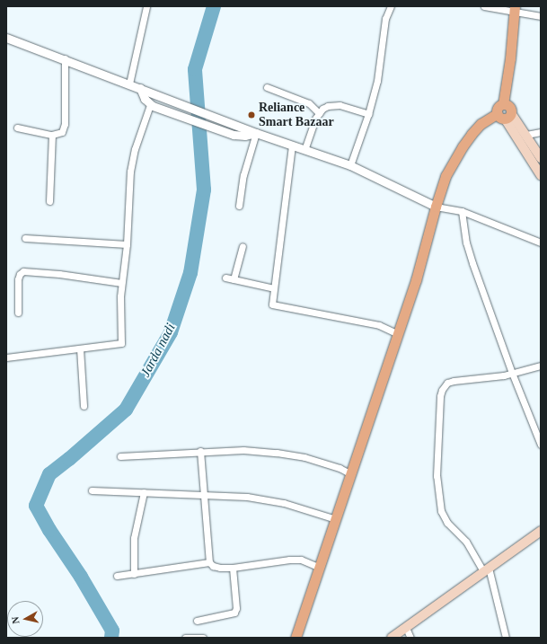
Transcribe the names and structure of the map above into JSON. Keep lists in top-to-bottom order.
{
  "water": ["Jarda nadi"],
  "places": ["Reliance Smart Bazaar"],
  "north": "left"
}
